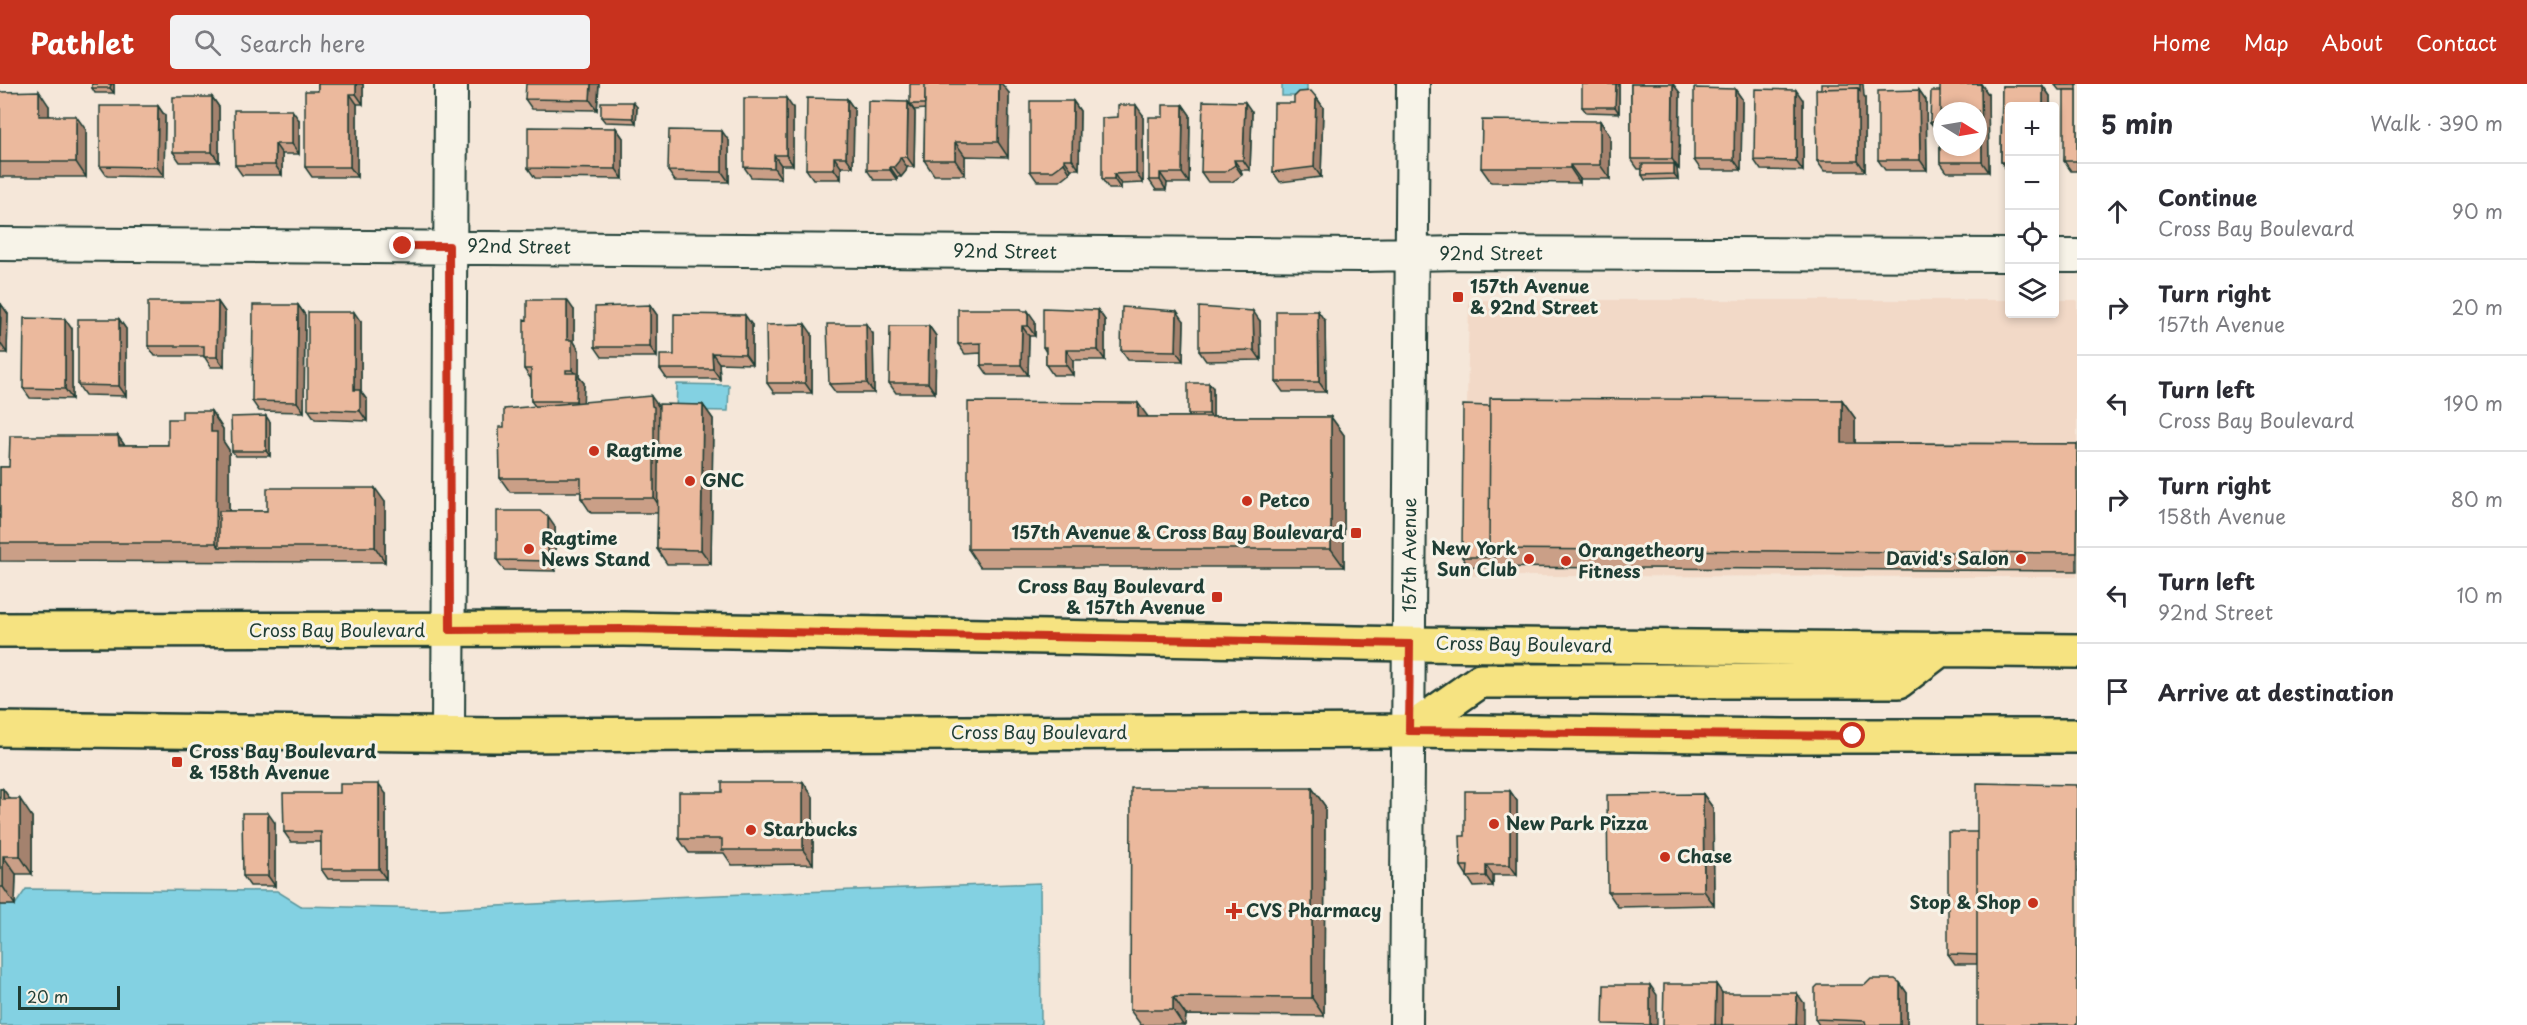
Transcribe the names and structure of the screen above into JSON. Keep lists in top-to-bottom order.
{
  "streets": {
    "main road": ["Cross Bay Boulevard"],
    "street": ["92nd Street", "157th Avenue"]
  },
  "crossings": [
    ["92nd Street", "157th Avenue"],
    ["157th Avenue", "Cross Bay Boulevard"]
  ],
  "places": {
    "transit": [
      "157th Avenue & 92nd Street",
      "157th Avenue & Cross Bay Boulevard",
      "Cross Bay Boulevard & 157th Avenue",
      "Cross Bay Boulevard & 158th Avenue"
    ],
    "other": [
      "Ragtime",
      "GNC",
      "Petco",
      "Ragtime News Stand",
      "New York Sun Club",
      "David's Salon",
      "Orangetheory Fitness",
      "New Park Pizza",
      "Starbucks",
      "Chase",
      "Stop & Shop"
    ],
    "health": ["CVS Pharmacy"]
  },
  "scale_bar": "20 m",
  "north": "right",
  "page": {
    "header": "Pathlet",
    "search": "Search here",
    "nav": [
      "Home",
      "Map",
      "About",
      "Contact"
    ],
    "heading": ["5 min", "Walk · 390 m"],
    "map_buttons": ["+", "−"],
    "list": [
      ["Continue", "Cross Bay Boulevard", "90 m"],
      ["Turn right", "157th Avenue", "20 m"],
      ["Turn left", "Cross Bay Boulevard", "190 m"],
      ["Turn right", "158th Avenue", "80 m"],
      ["Turn left", "92nd Street", "10 m"],
      "Arrive at destination"
    ],
    "scale": "20 m"
  }
}
